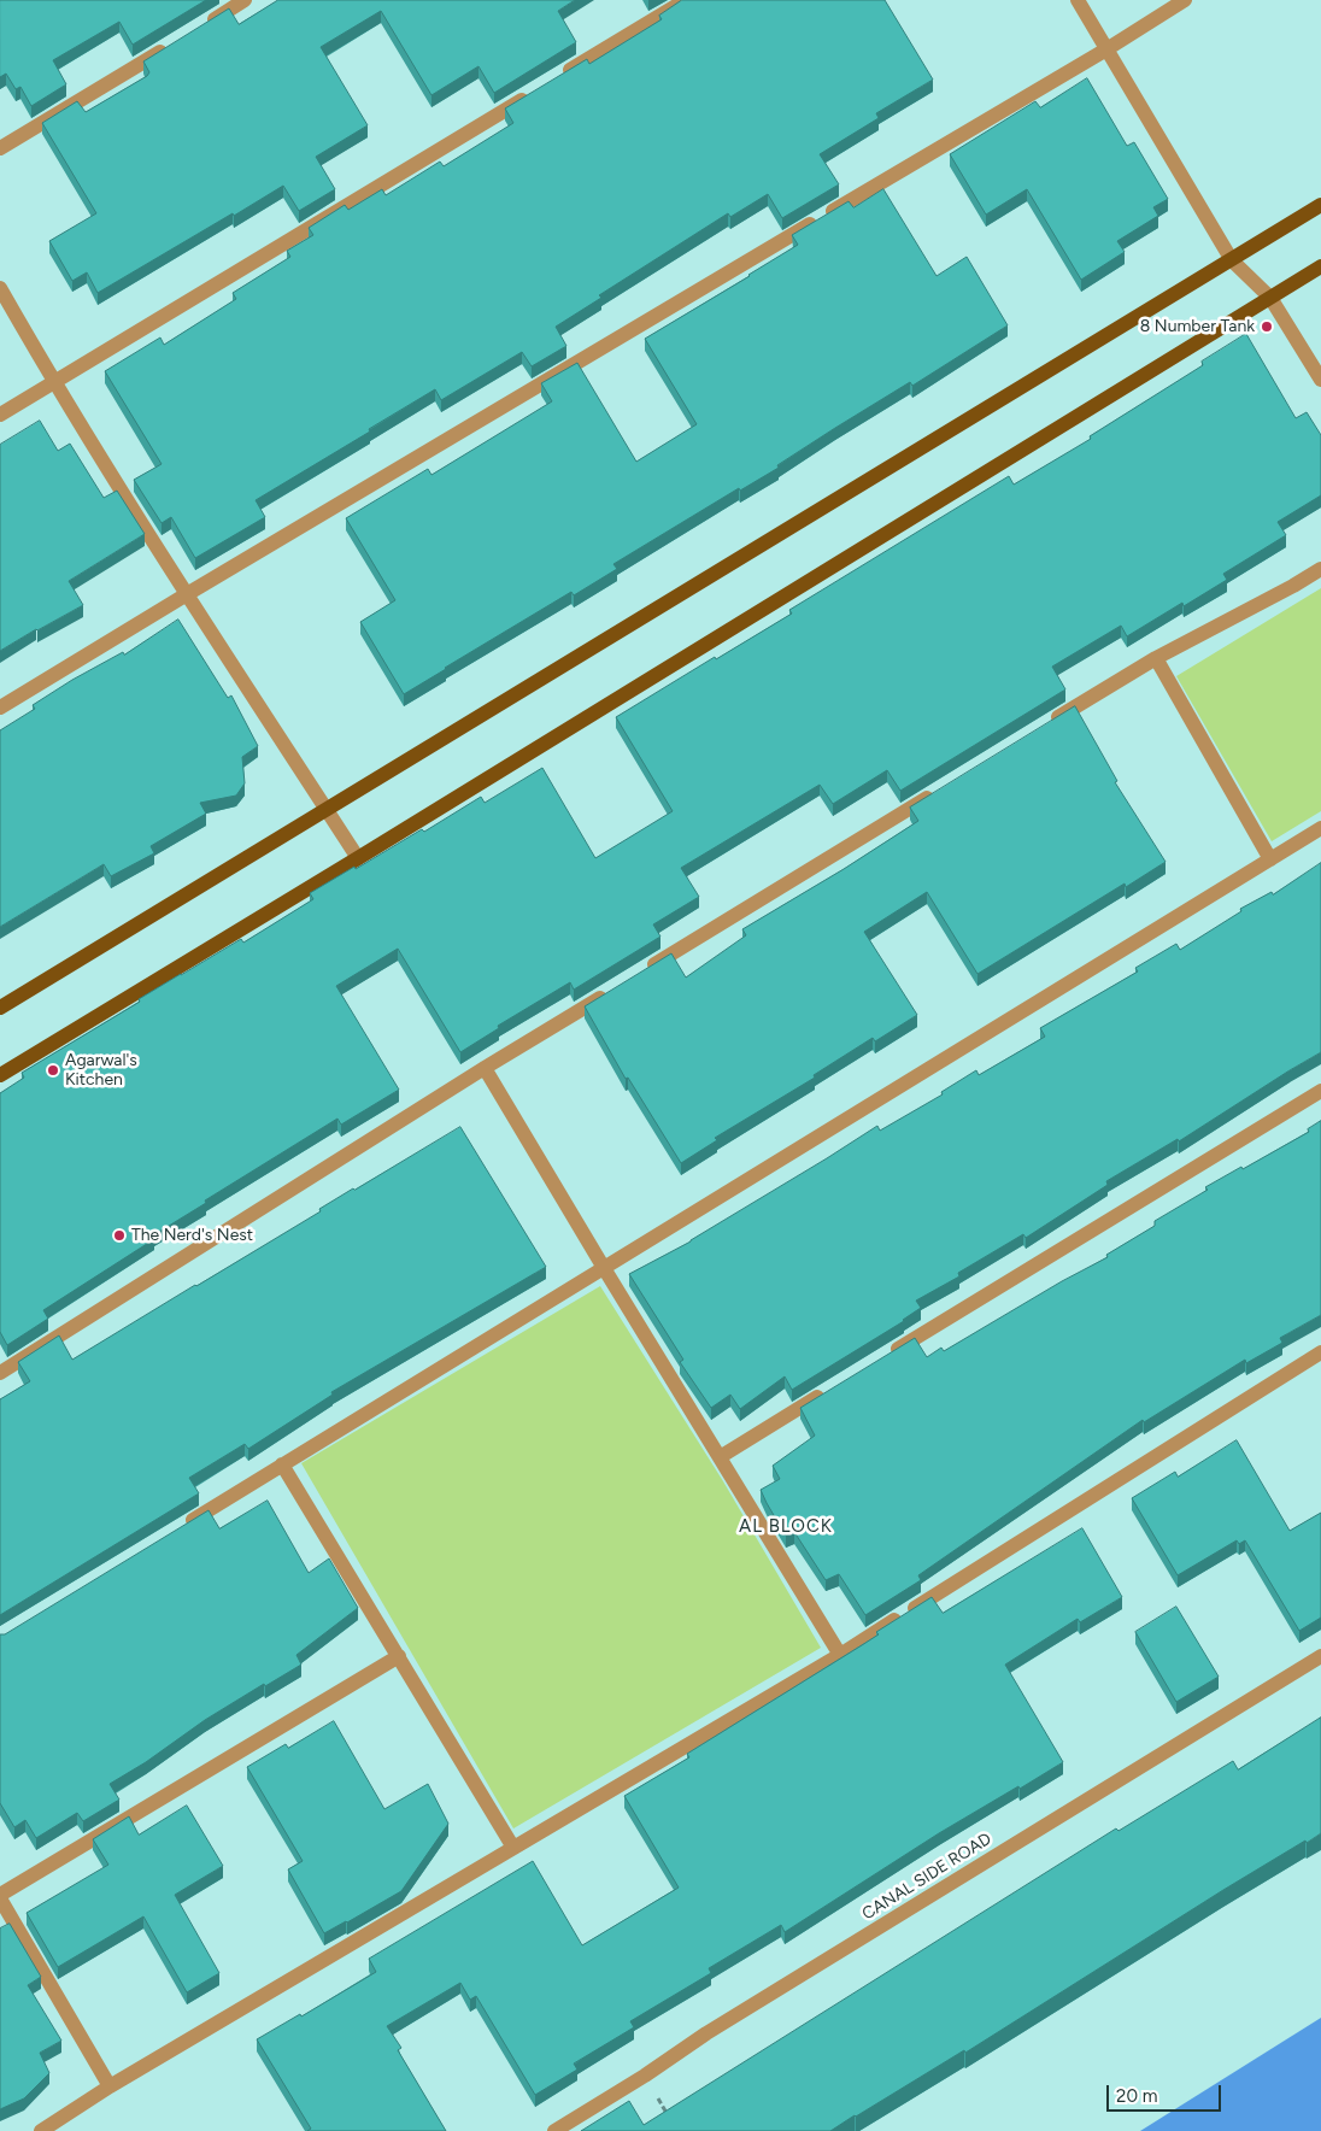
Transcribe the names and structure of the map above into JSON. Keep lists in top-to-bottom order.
{
  "streets": {
    "street": ["CANAL SIDE ROAD"]
  },
  "districts": ["AL BLOCK"],
  "places": ["8 Number Tank", "Agarwal's Kitchen", "The Nerd's Nest"],
  "scale_bar": "20 m"
}
